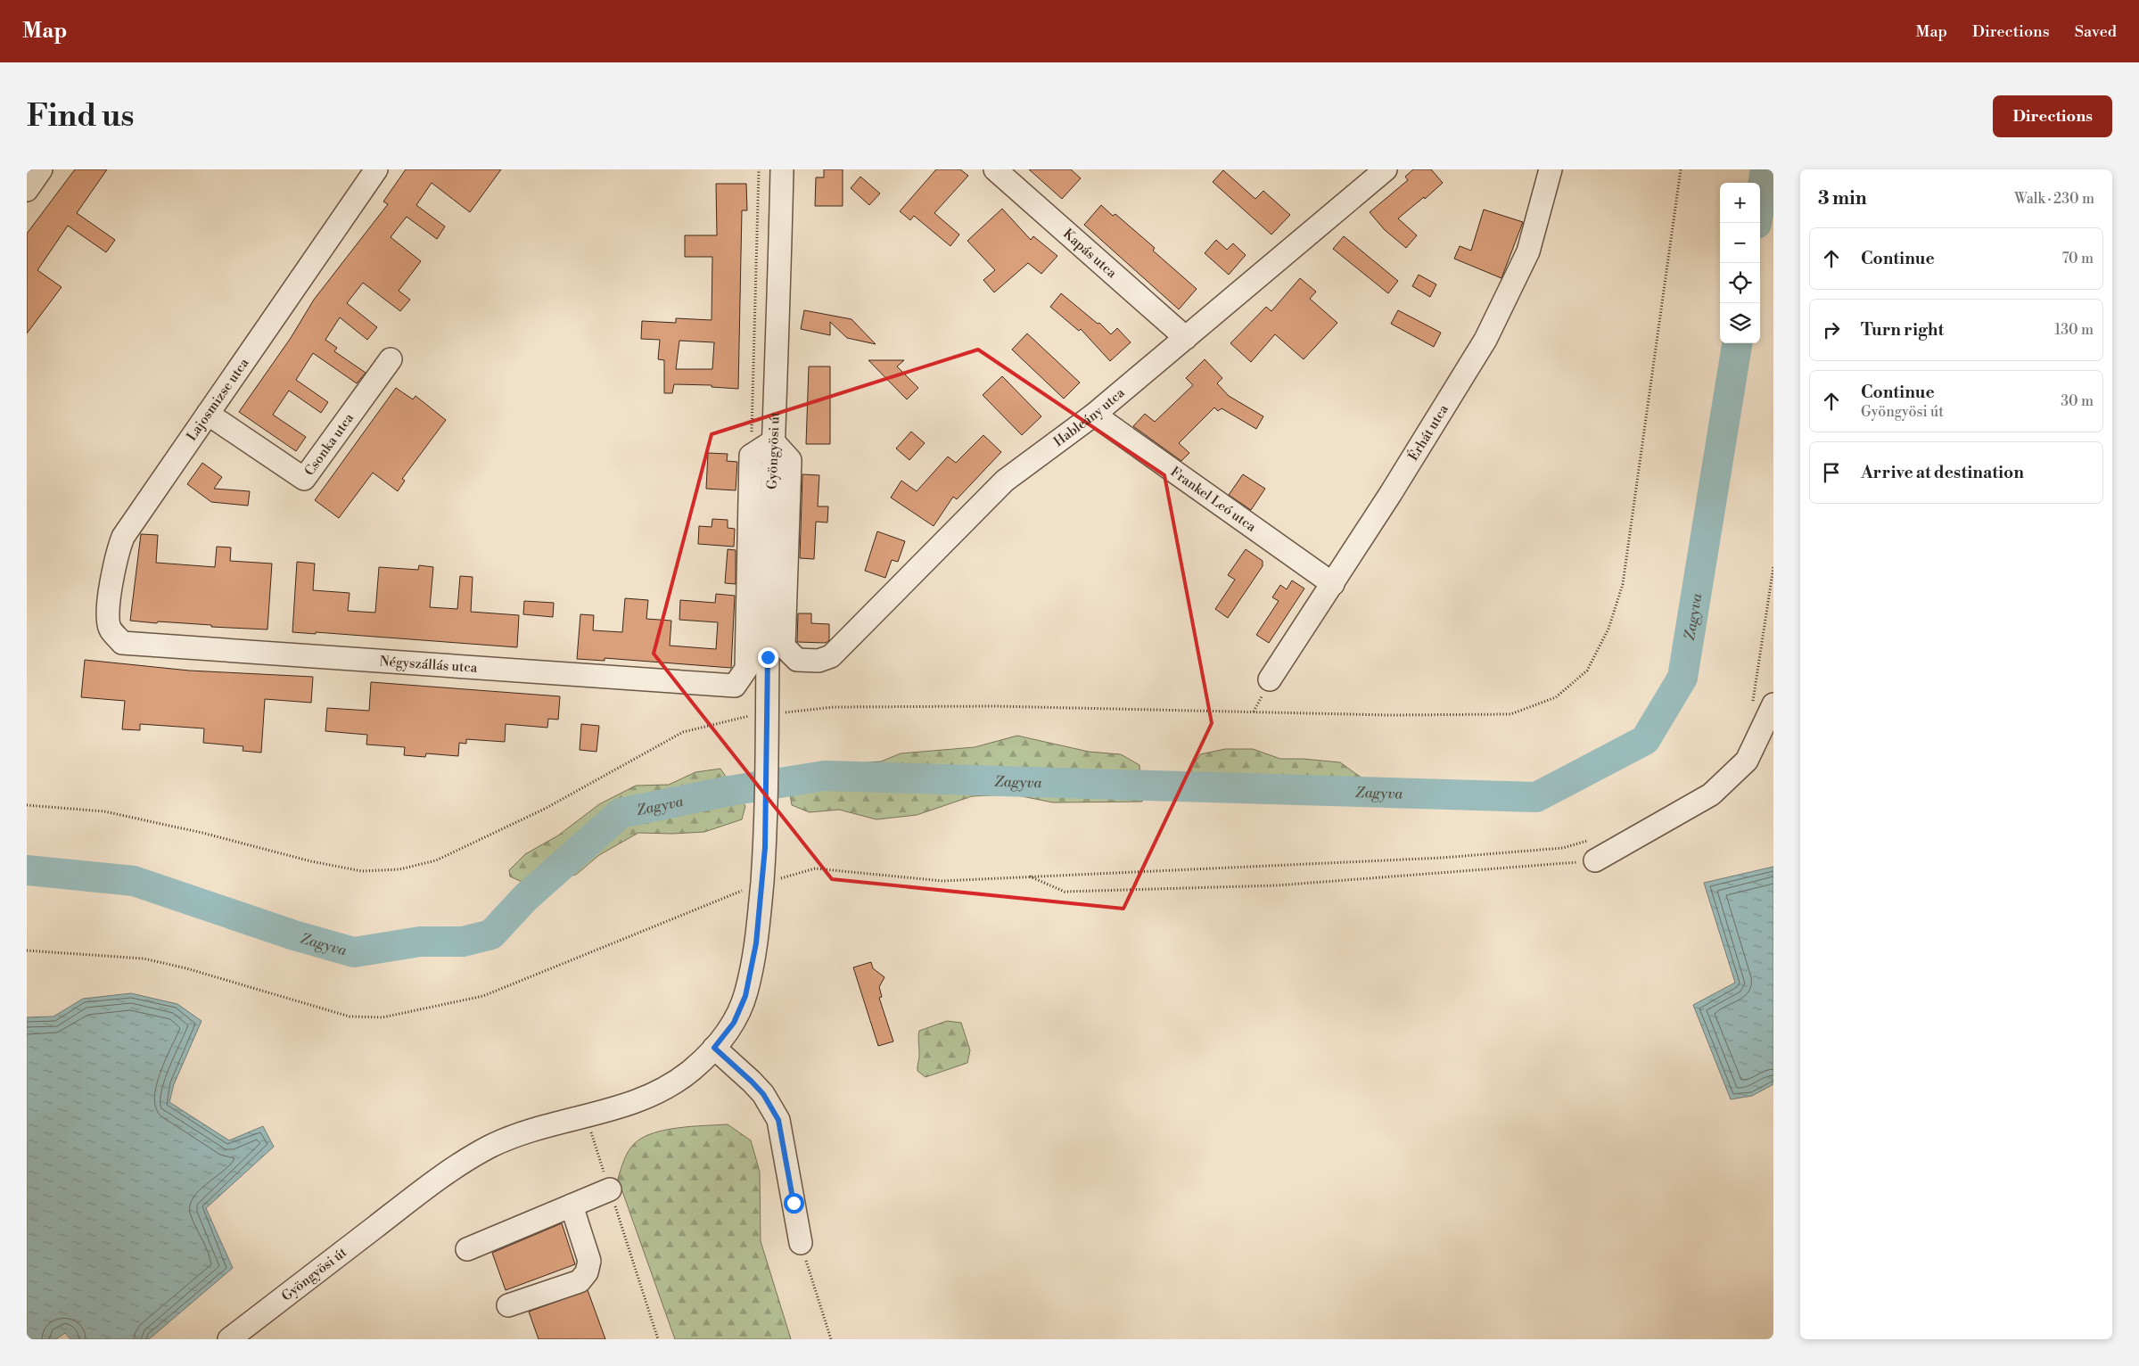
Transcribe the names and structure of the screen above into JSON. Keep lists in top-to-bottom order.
{
  "streets": {
    "street": [
      "Kapás utca",
      "Lajosmizse utca",
      "Hableány utca",
      "Érhát utca",
      "Csonka utca",
      "Gyöngyösi út",
      "Frankel Leó utca",
      "Négyszállás utca"
    ]
  },
  "crossings": [
    ["Kapás utca", "Hableány utca"],
    ["Lajosmizse utca", "Csonka utca"],
    ["Lajosmizse utca", "Négyszállás utca"],
    ["Hableány utca", "Gyöngyösi út"],
    ["Hableány utca", "Frankel Leó utca"],
    ["Érhát utca", "Frankel Leó utca"]
  ],
  "water": ["Zagyva"],
  "page": {
    "header": "Map",
    "nav": ["Map", "Directions", "Saved"],
    "buttons": "Directions",
    "title": "Find us",
    "heading": ["3 min", "Walk · 230 m"],
    "map_buttons": ["+", "−"],
    "list": [
      ["Continue", "70 m"],
      ["Turn right", "130 m"],
      ["Continue", "Gyöngyösi út", "30 m"],
      "Arrive at destination"
    ]
  }
}
